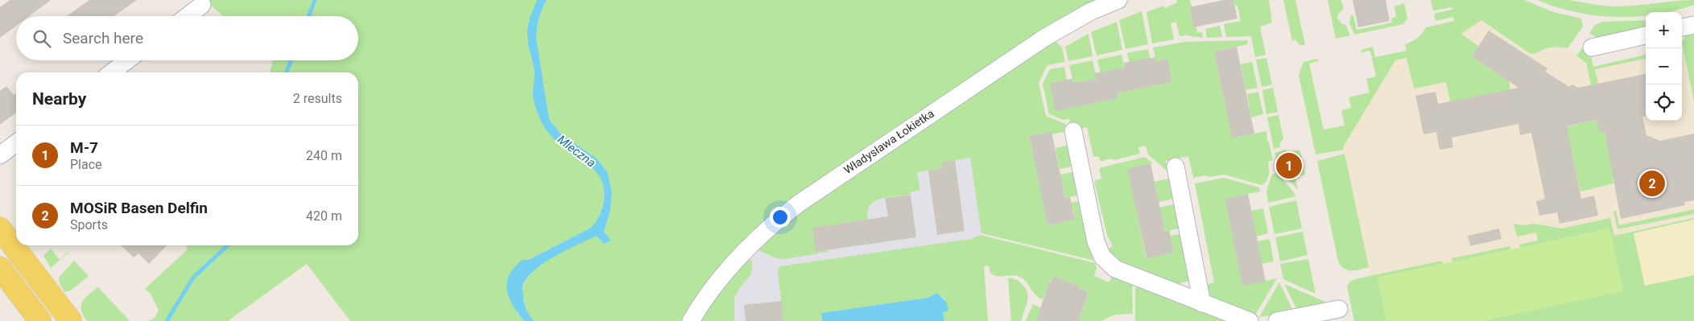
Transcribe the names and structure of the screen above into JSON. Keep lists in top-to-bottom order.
{
  "streets": {
    "street": ["Władysława Łokietka"]
  },
  "water": ["Mleczna"],
  "page": {
    "map_buttons": ["+", "−"],
    "search": "Search here",
    "heading": ["Nearby", "2 results"],
    "list": [
      {
        "mark": "1",
        "name": "M-7",
        "note": "Place",
        "value": "240 m"
      },
      {
        "mark": "2",
        "name": "MOSiR Basen Delfin",
        "note": "Sports",
        "value": "420 m"
      }
    ],
    "pins": ["1", "2"]
  }
}
